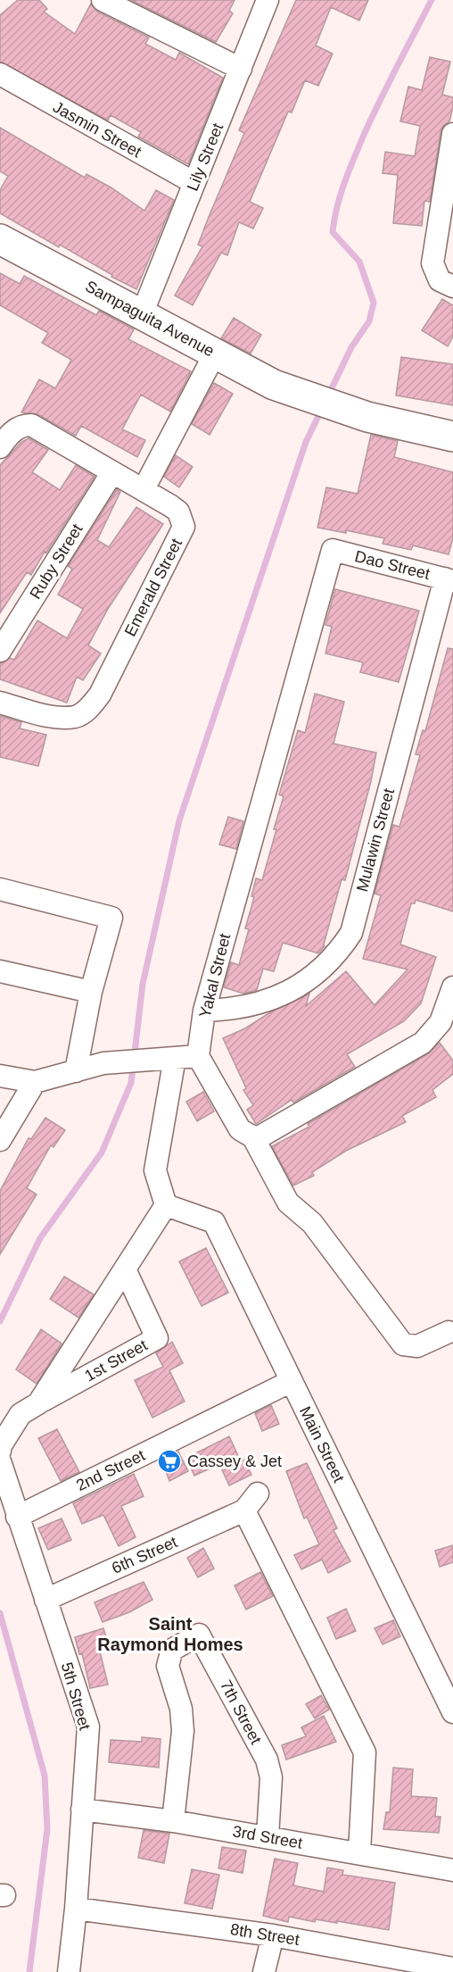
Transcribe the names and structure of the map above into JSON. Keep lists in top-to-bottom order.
{
  "streets": {
    "street": [
      "Jasmin Street",
      "Lily Street",
      "Sampaguita Avenue",
      "Ruby Street",
      "Dao Street",
      "Emerald Street",
      "Mulawin Street",
      "Yakal Street",
      "1st Street",
      "Main Street",
      "2nd Street",
      "6th Street",
      "5th Street",
      "7th Street",
      "3rd Street",
      "8th Street"
    ]
  },
  "crossings": [
    ["Jasmin Street", "Lily Street"],
    ["Lily Street", "Sampaguita Avenue"],
    ["Ruby Street", "Emerald Street"],
    ["Dao Street", "Mulawin Street"],
    ["Dao Street", "Yakal Street"],
    ["Mulawin Street", "Yakal Street"],
    ["1st Street", "Main Street"],
    ["1st Street", "5th Street"],
    ["Main Street", "2nd Street"],
    ["2nd Street", "5th Street"],
    ["6th Street", "5th Street"],
    ["6th Street", "3rd Street"],
    ["5th Street", "3rd Street"],
    ["5th Street", "8th Street"],
    ["7th Street", "3rd Street"]
  ],
  "districts": ["Saint Raymond Homes"],
  "places": {
    "supermarket": ["Cassey & Jet"]
  }
}
